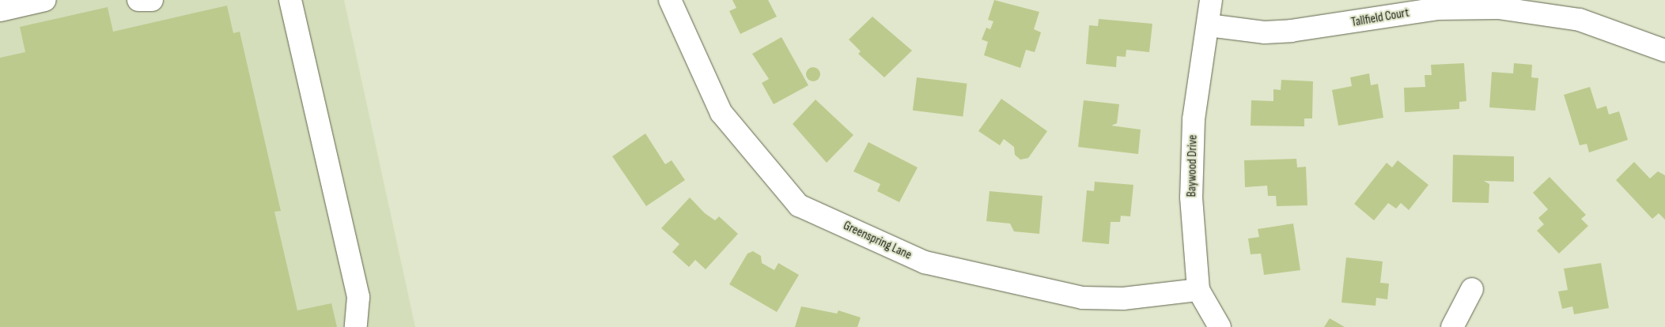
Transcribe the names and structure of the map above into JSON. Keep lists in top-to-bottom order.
{
  "streets": {
    "street": ["Tallfield Court", "Baywood Drive", "Greenspring Lane"]
  },
  "crossings": [
    ["Tallfield Court", "Baywood Drive"],
    ["Baywood Drive", "Greenspring Lane"]
  ]
}
